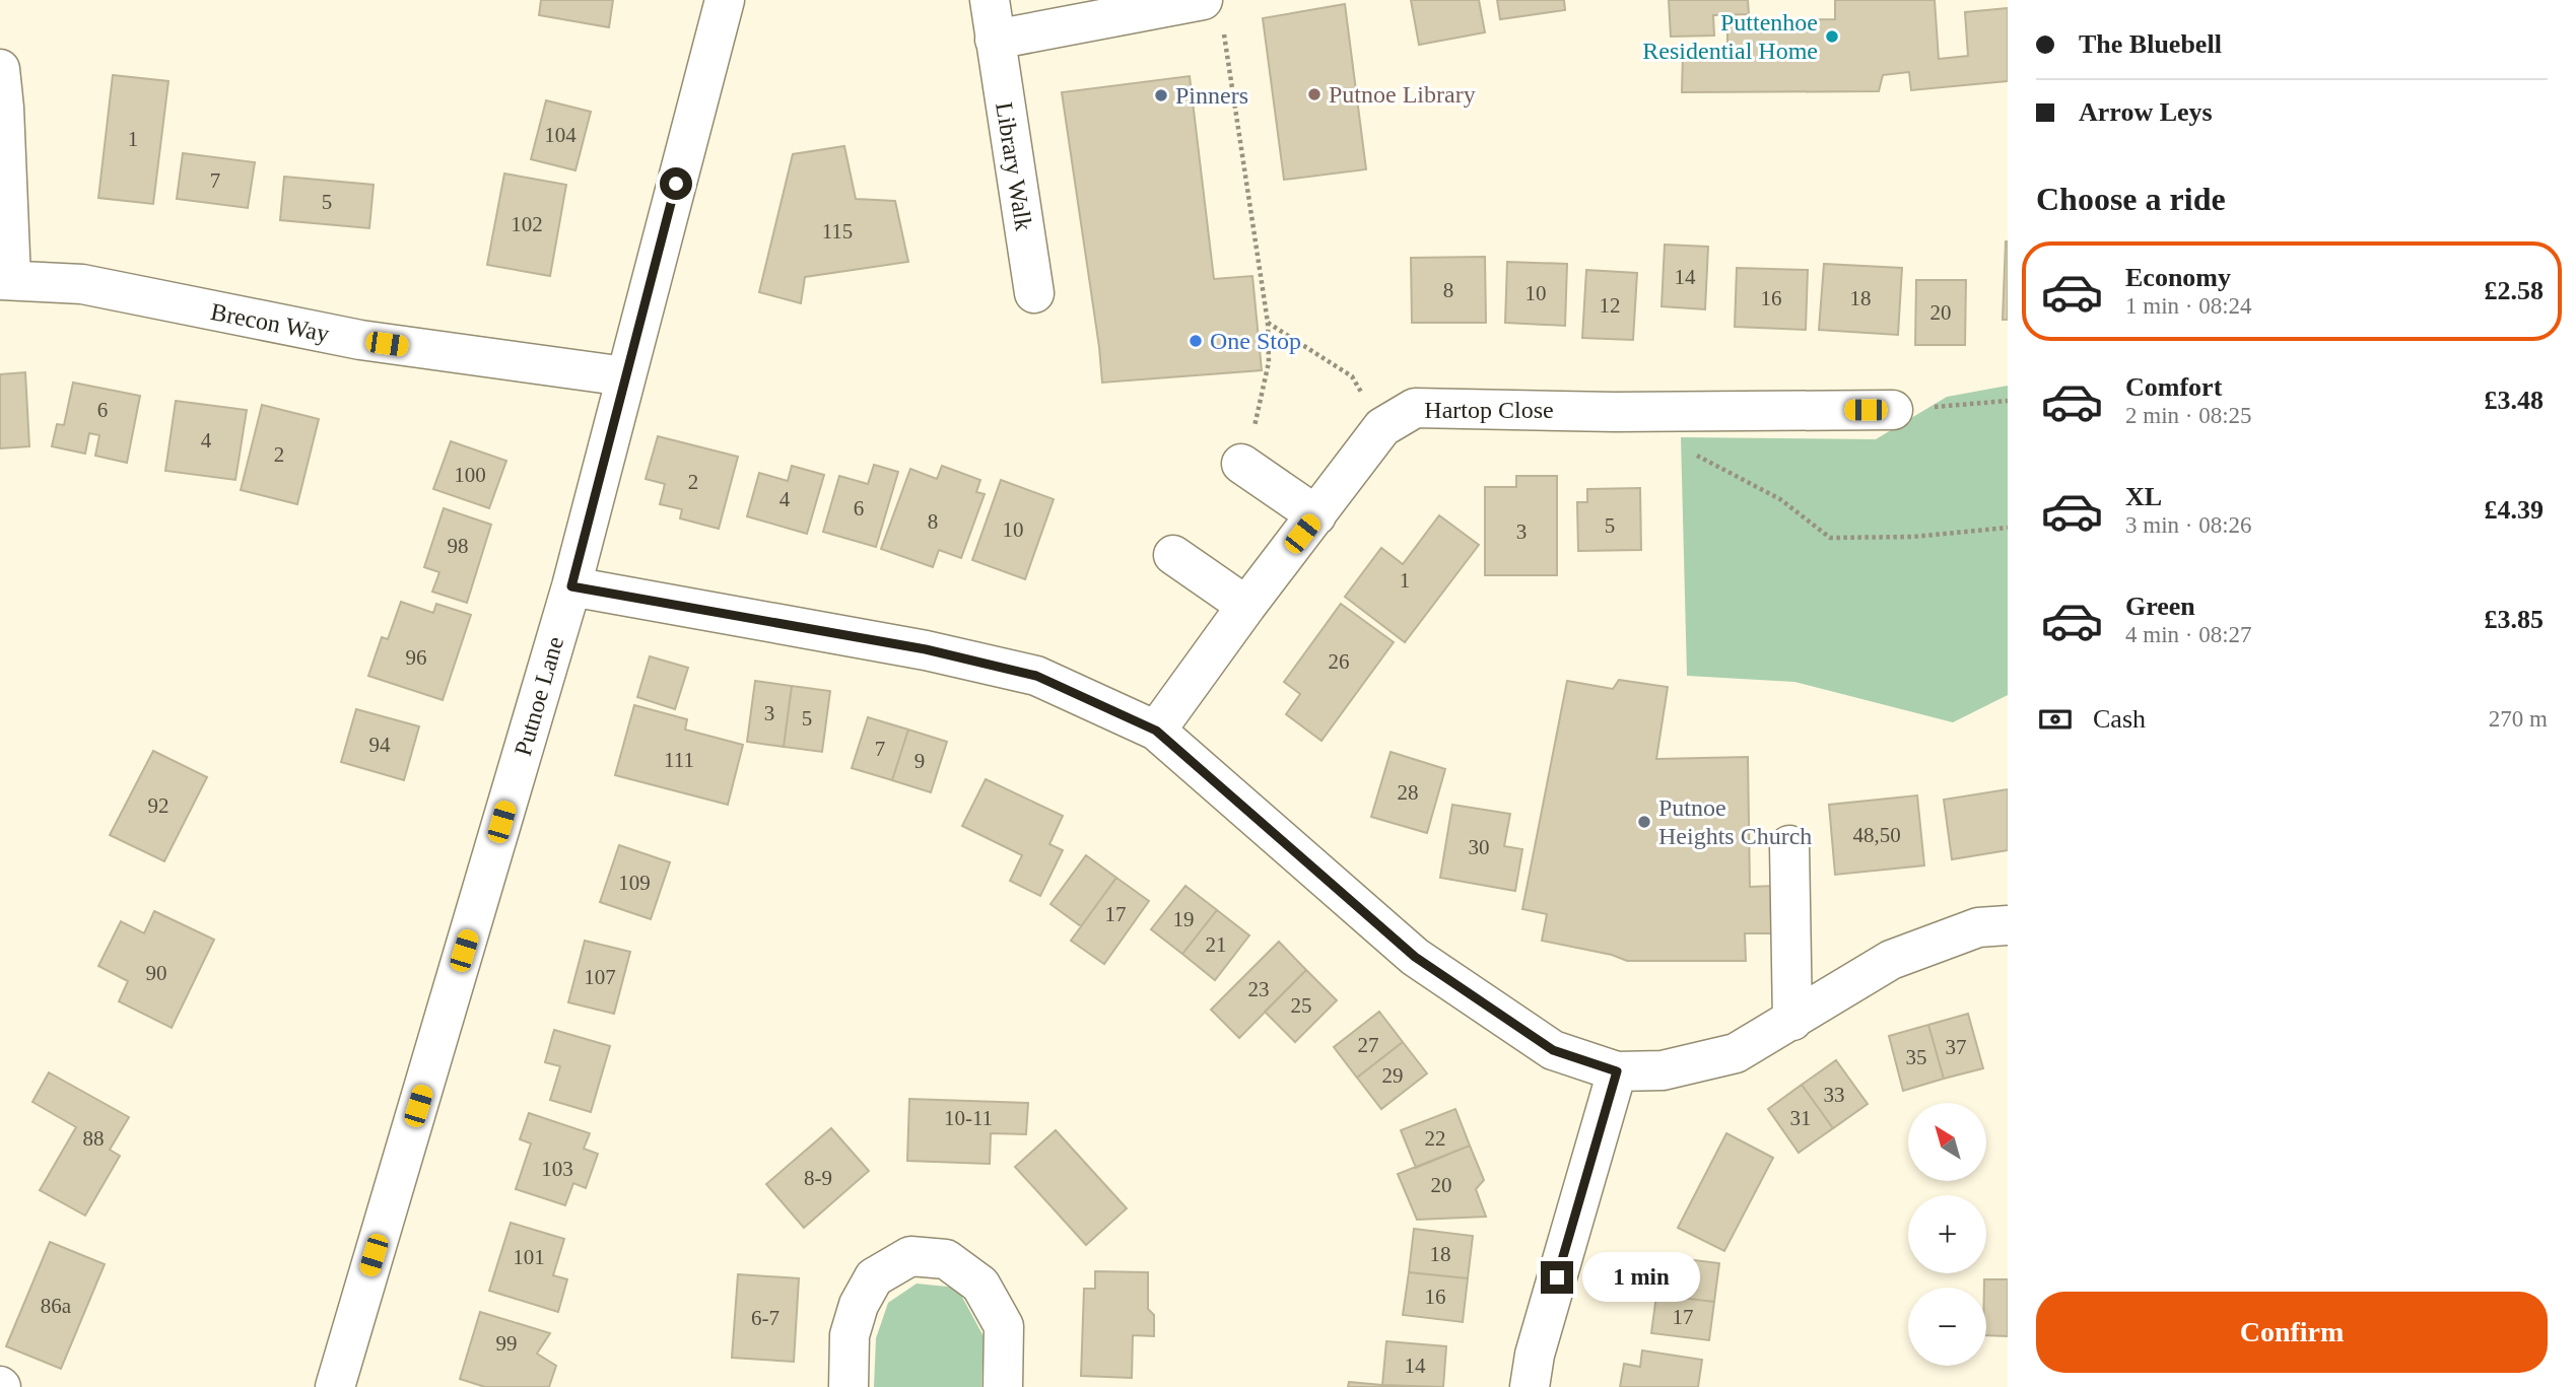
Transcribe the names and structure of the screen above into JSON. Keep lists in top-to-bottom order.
{
  "streets": {
    "street": [
      "Library Walk",
      "Brecon Way",
      "Hartop Close",
      "Putnoe Lane"
    ]
  },
  "crossings": [
    ["Brecon Way", "Putnoe Lane"]
  ],
  "places": [
    "Puttenhoe Residential Home",
    "Putnoe Library",
    "Pinners",
    "One Stop",
    "Putnoe Heights Church"
  ],
  "house_numbers": [
    "104",
    "1",
    "7",
    "5",
    "102",
    "115",
    "14",
    "8",
    "10",
    "16",
    "18",
    "12",
    "20",
    "6",
    "4",
    "2",
    "100",
    "2",
    "4",
    "6",
    "8",
    "5",
    "10",
    "3",
    "98",
    "1",
    "96",
    "26",
    "3",
    "5",
    "94",
    "7",
    "111",
    "9",
    "28",
    "92",
    "48,50",
    "30",
    "109",
    "17",
    "19",
    "21",
    "90",
    "107",
    "23",
    "25",
    "27",
    "37",
    "35",
    "29",
    "33",
    "10-11",
    "31",
    "88",
    "22",
    "103",
    "8-9",
    "20",
    "18",
    "101",
    "16",
    "86a",
    "17",
    "6-7",
    "99",
    "14"
  ],
  "north": "top left",
  "page": {
    "banner": ["The Bluebell", "Arrow Leys"],
    "heading": "Choose a ride",
    "list": [
      {
        "name": "Economy",
        "note": "1 min · 08:24",
        "value": "£2.58"
      },
      {
        "name": "Comfort",
        "note": "2 min · 08:25",
        "value": "£3.48"
      },
      {
        "name": "XL",
        "note": "3 min · 08:26",
        "value": "£4.39"
      },
      {
        "name": "Green",
        "note": "4 min · 08:27",
        "value": "£3.85"
      }
    ],
    "pay": ["Cash", "270 m"],
    "map_buttons": ["+", "−"],
    "bubble": "1 min",
    "buttons": "Confirm"
  }
}
